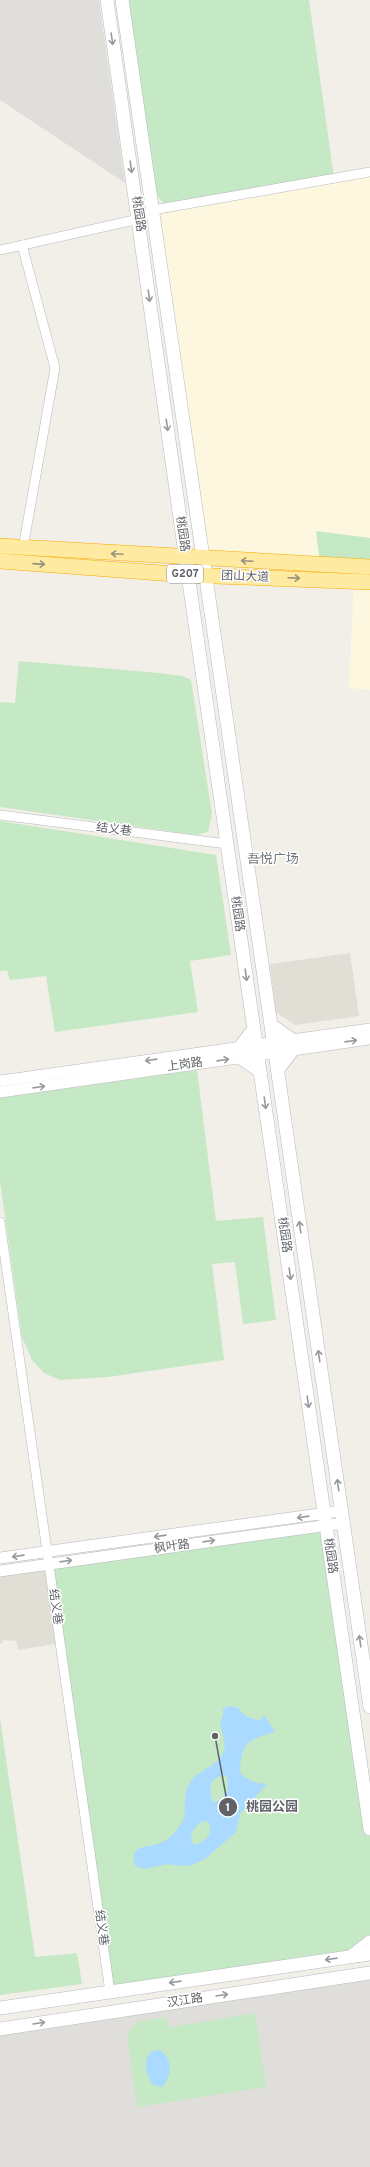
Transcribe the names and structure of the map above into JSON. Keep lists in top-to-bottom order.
{
  "streets": {
    "highway": ["G207", "团山大道"],
    "main road": ["桃园路", "汉江路"],
    "street": ["结义巷", "上岗路", "枫叶路"]
  },
  "crossings": [
    ["桃园路", "团山大道"],
    ["桃园路", "结义巷"],
    ["桃园路", "上岗路"],
    ["桃园路", "枫叶路"],
    ["结义巷", "枫叶路"],
    ["结义巷", "汉江路"]
  ],
  "districts": ["吾悦广场"],
  "places": ["桃园公园"]
}
